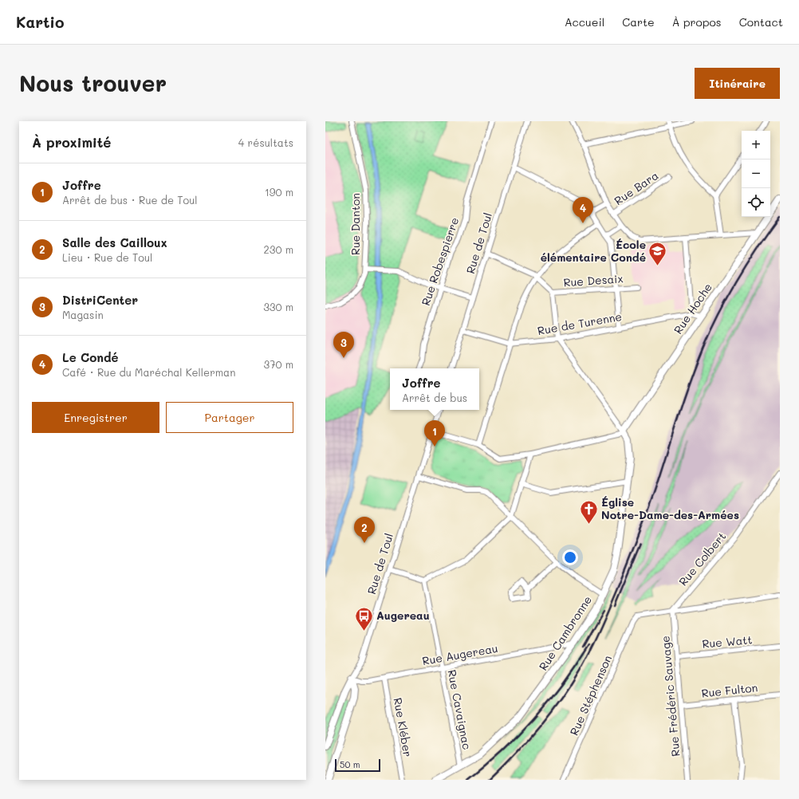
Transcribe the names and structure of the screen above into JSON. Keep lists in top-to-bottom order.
{
  "streets": {
    "street": [
      "Rue Bara",
      "Rue Danton",
      "Rue de Toul",
      "Rue Robespierre",
      "Rue Desaix",
      "Rue Hoche",
      "Rue de Turenne",
      "Rue Colbert",
      "Rue Cambronne",
      "Rue Watt",
      "Rue Augereau",
      "Rue Fulton",
      "Rue Stéphenson",
      "Rue Frédéric Sauvage",
      "Rue Cavaignac",
      "Rue Kléber"
    ]
  },
  "crossings": [
    ["Rue de Toul", "Rue Desaix"],
    ["Rue de Toul", "Rue de Turenne"],
    ["Rue de Toul", "Rue Augereau"],
    ["Rue Hoche", "Rue de Turenne"],
    ["Rue Hoche", "Rue Cambronne"],
    ["Rue Colbert", "Rue Stéphenson"],
    ["Rue Colbert", "Rue Frédéric Sauvage"],
    ["Rue Cambronne", "Rue Augereau"],
    ["Rue Cambronne", "Rue Cavaignac"],
    ["Rue Watt", "Rue Frédéric Sauvage"],
    ["Rue Augereau", "Rue Cavaignac"],
    ["Rue Augereau", "Rue Kléber"],
    ["Rue Fulton", "Rue Frédéric Sauvage"],
    ["Rue Stéphenson", "Rue Frédéric Sauvage"]
  ],
  "places": {
    "school or university": ["École élémentaire Condé"],
    "church": ["Église Notre-Dame-des-Armées"],
    "bus stop": ["Augereau"]
  },
  "scale_bar": "50 m",
  "page": {
    "header": "Kartio",
    "nav": [
      "Accueil",
      "Carte",
      "À propos",
      "Contact"
    ],
    "buttons": [
      "Itinéraire",
      ["Enregistrer", "Partager"]
    ],
    "title": "Nous trouver",
    "heading": ["À proximité", "4 résultats"],
    "map_buttons": ["+", "−"],
    "list": [
      {
        "mark": "1",
        "name": "Joffre",
        "note": "Arrêt de bus · Rue de Toul",
        "value": "190 m"
      },
      {
        "mark": "2",
        "name": "Salle des Cailloux",
        "note": "Lieu · Rue de Toul",
        "value": "230 m"
      },
      {
        "mark": "3",
        "name": "DistriCenter",
        "note": "Magasin",
        "value": "330 m"
      },
      {
        "mark": "4",
        "name": "Le Condé",
        "note": "Café · Rue du Maréchal Kellerman",
        "value": "370 m"
      }
    ],
    "pins": [
      "4",
      "3",
      "1",
      "2"
    ],
    "popup": ["Joffre", "Arrêt de bus"],
    "scale": "50 m"
  }
}
